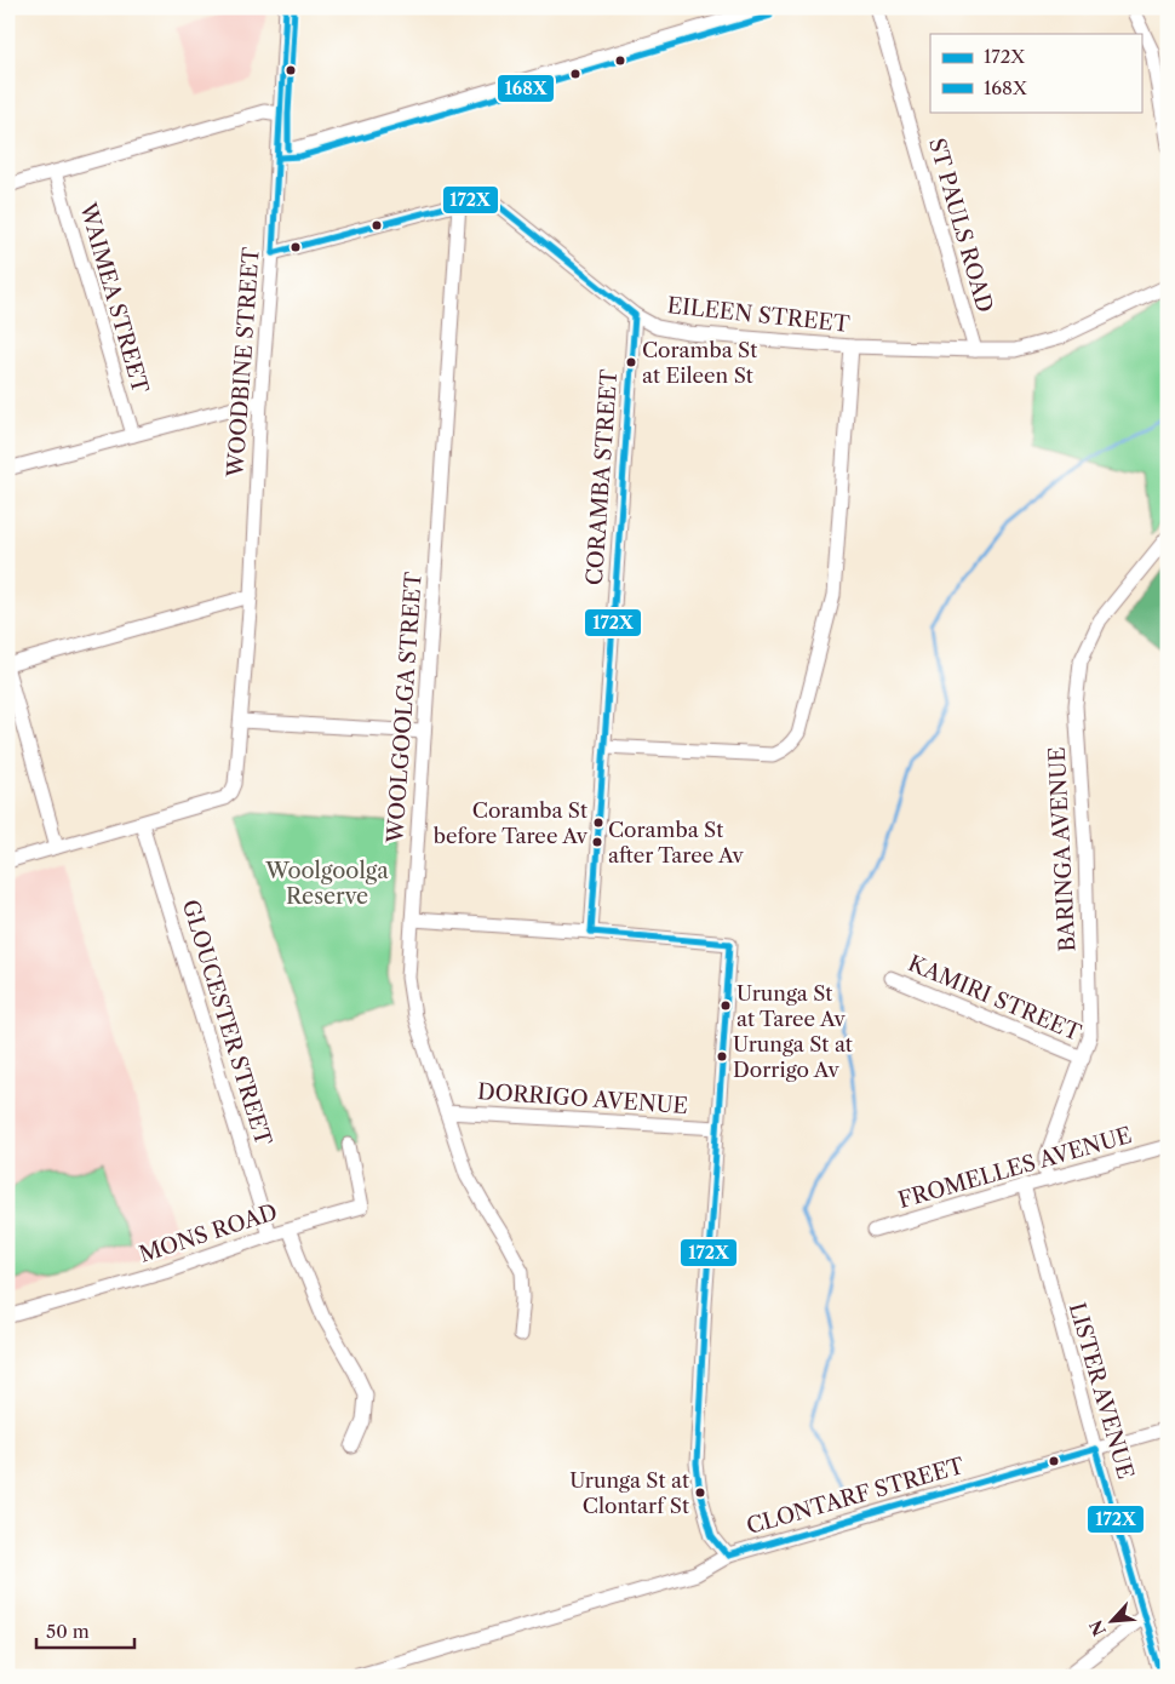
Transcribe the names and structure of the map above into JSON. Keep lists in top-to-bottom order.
{
  "streets": {
    "street": [
      "ST PAULS ROAD",
      "WAIMEA STREET",
      "EILEEN STREET",
      "WOODBINE STREET",
      "CORAMBA STREET",
      "WOOLGOOLGA STREET",
      "BARINGA AVENUE",
      "KAMIRI STREET",
      "GLOUCESTER STREET",
      "DORRIGO AVENUE",
      "FROMELLES AVENUE",
      "MONS ROAD",
      "LISTER AVENUE",
      "CLONTARF STREET"
    ]
  },
  "crossings": [
    ["ST PAULS ROAD", "EILEEN STREET"],
    ["EILEEN STREET", "WOODBINE STREET"],
    ["EILEEN STREET", "CORAMBA STREET"],
    ["EILEEN STREET", "WOOLGOOLGA STREET"],
    ["WOODBINE STREET", "GLOUCESTER STREET"],
    ["WOOLGOOLGA STREET", "DORRIGO AVENUE"],
    ["BARINGA AVENUE", "KAMIRI STREET"],
    ["BARINGA AVENUE", "FROMELLES AVENUE"],
    ["GLOUCESTER STREET", "MONS ROAD"],
    ["FROMELLES AVENUE", "LISTER AVENUE"],
    ["LISTER AVENUE", "CLONTARF STREET"]
  ],
  "parks": ["Woolgoolga Reserve"],
  "places": [
    "Coramba St at Eileen St",
    "Coramba St before Taree Av",
    "Coramba St after Taree Av",
    "Urunga St at Taree Av",
    "Urunga St at Dorrigo Av",
    "Urunga St at Clontarf St"
  ],
  "lines": ["transit line 172X", "transit line 168X"],
  "legend": ["172X", "168X"],
  "scale_bar": "50 m",
  "north": "bottom left"
}
